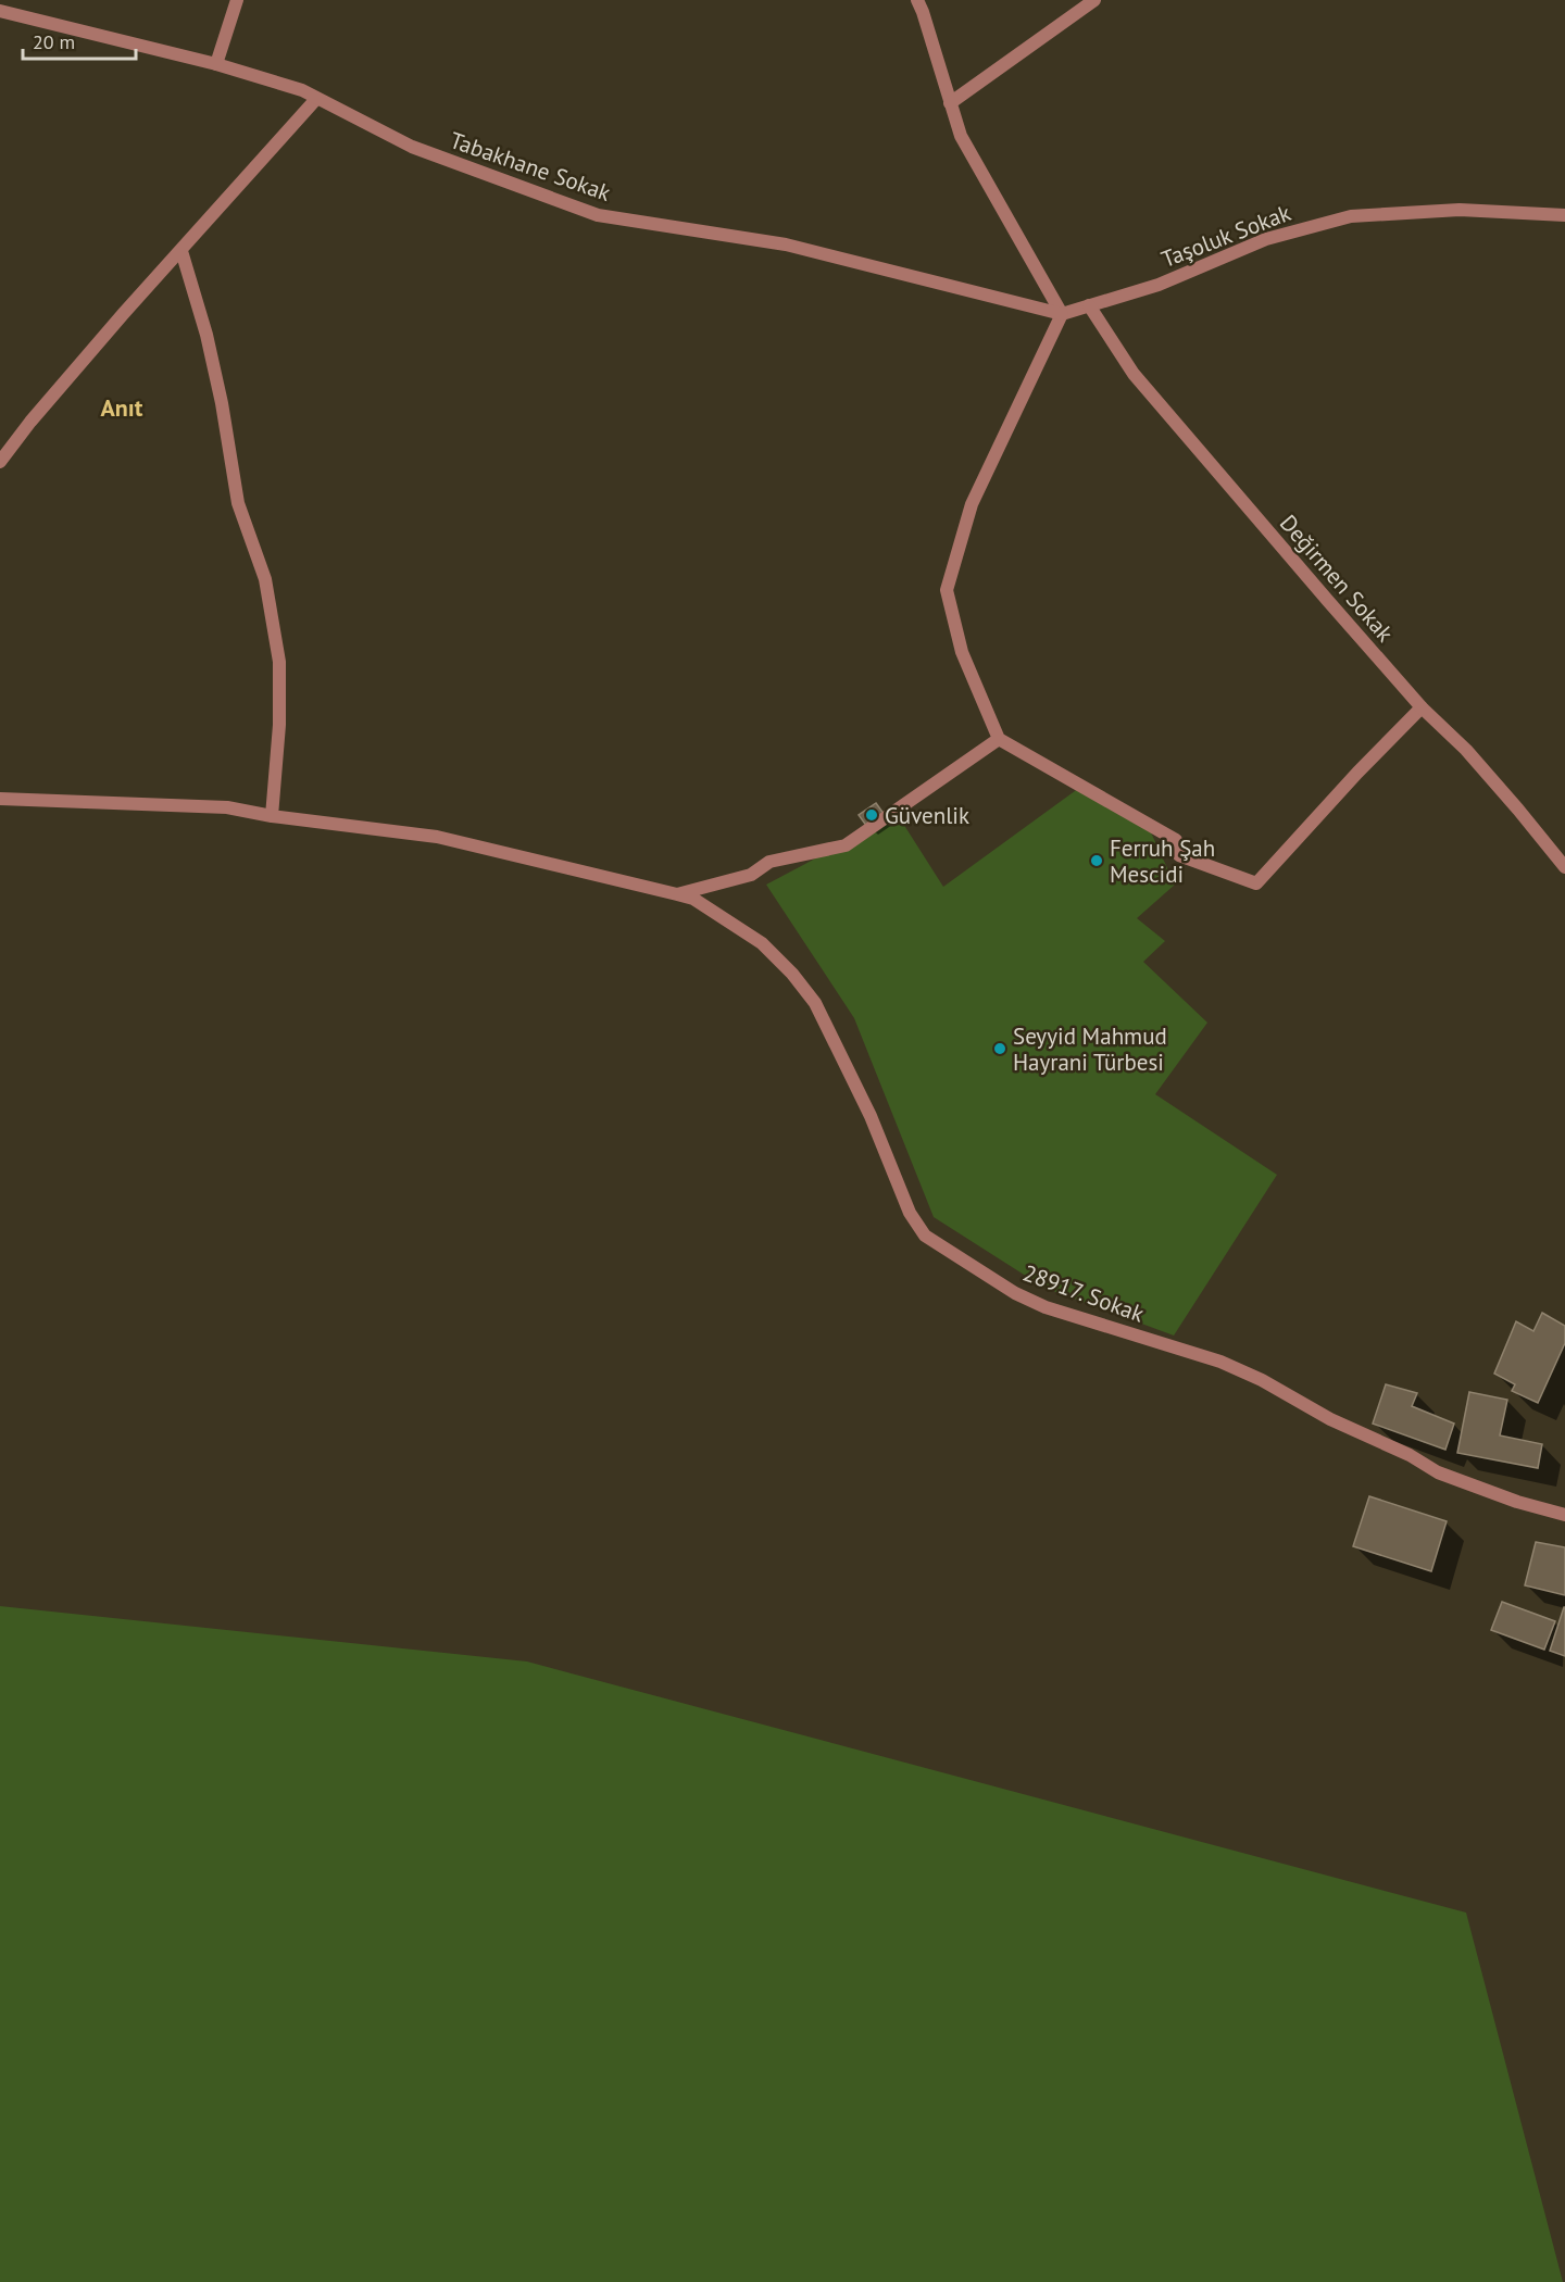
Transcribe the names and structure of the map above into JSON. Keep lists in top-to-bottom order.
{
  "streets": {
    "street": [
      "Tabakhane Sokak",
      "Taşoluk Sokak",
      "Değirmen Sokak",
      "28917. Sokak"
    ]
  },
  "crossings": [
    ["Tabakhane Sokak", "Taşoluk Sokak"],
    ["Taşoluk Sokak", "Değirmen Sokak"]
  ],
  "districts": ["Anıt"],
  "places": ["Güvenlik", "Ferruh Şah Mescidi", "Seyyid Mahmud Hayrani Türbesi"],
  "scale_bar": "20 m"
}
